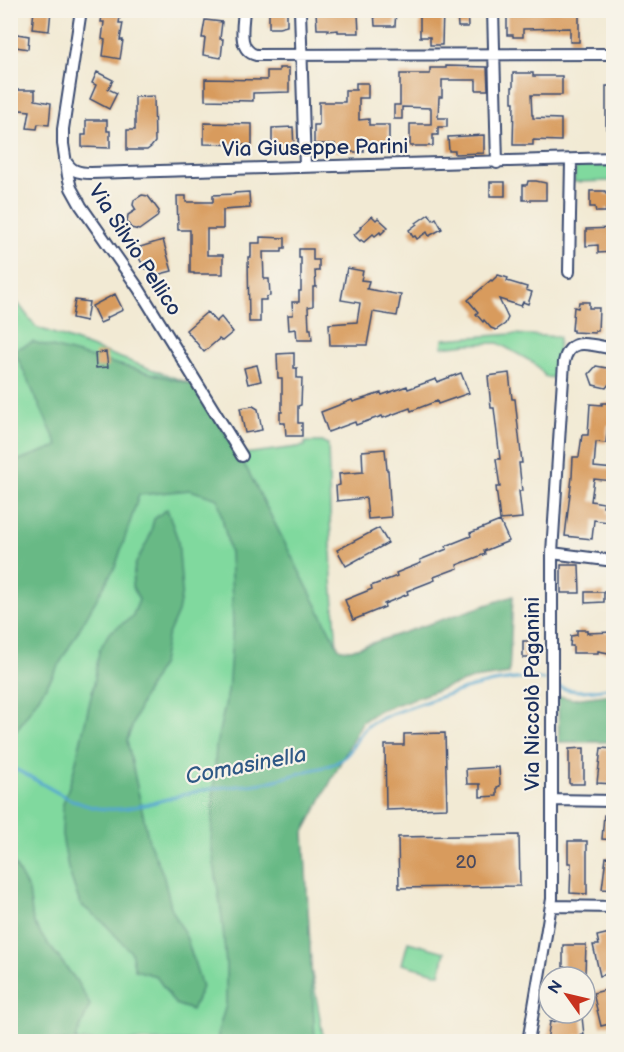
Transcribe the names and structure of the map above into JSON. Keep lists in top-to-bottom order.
{
  "streets": {
    "street": ["Via Giuseppe Parini", "Via Silvio Pellico", "Via Niccolò Paganini"]
  },
  "crossings": [
    ["Via Giuseppe Parini", "Via Silvio Pellico"]
  ],
  "water": ["Comasinella"],
  "house_numbers": ["20"],
  "north": "top left"
}
